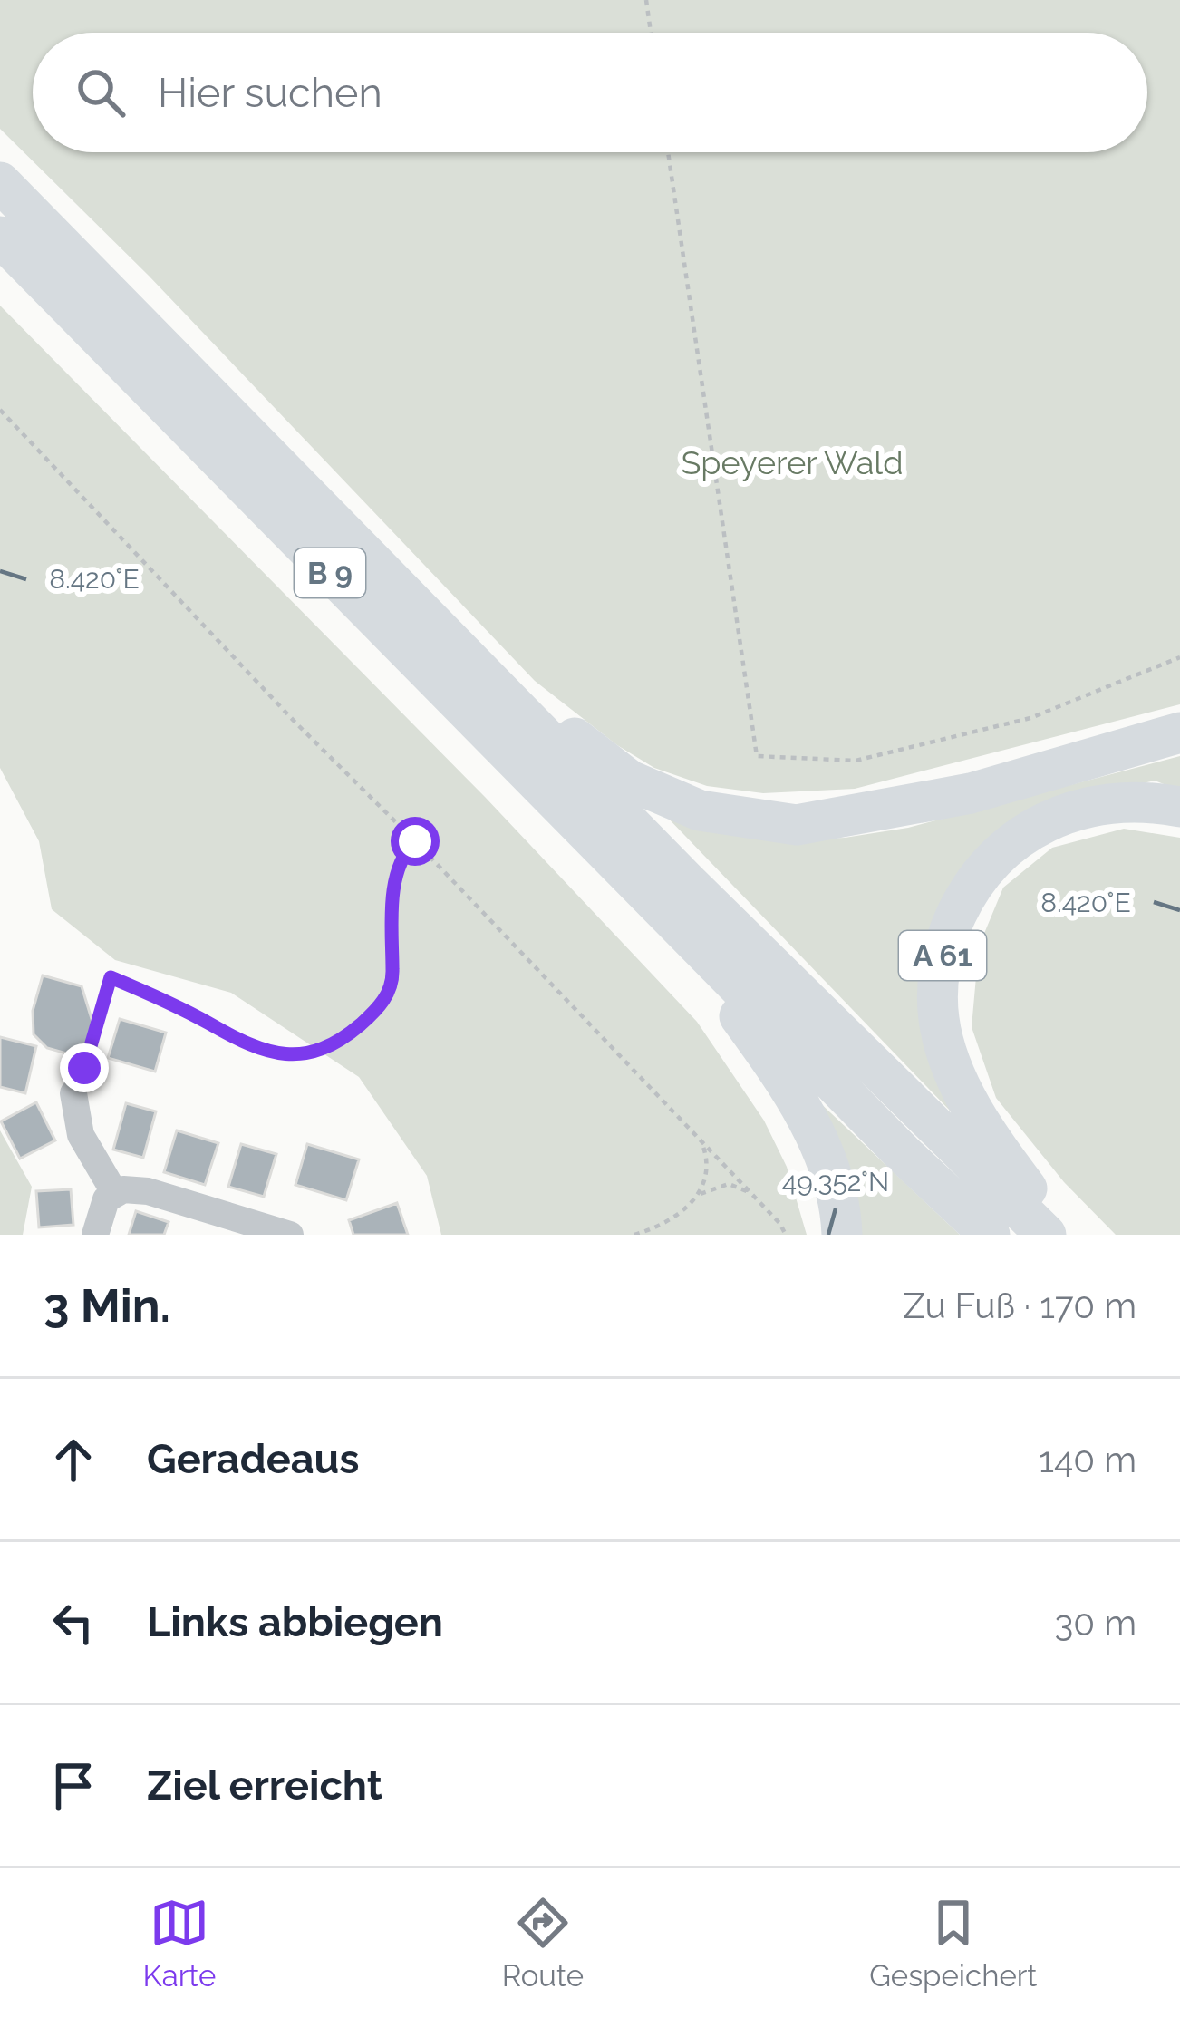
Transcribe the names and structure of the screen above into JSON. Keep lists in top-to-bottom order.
{
  "streets": {
    "highway": ["B 9", "A 61"]
  },
  "parks": ["Speyerer Wald"],
  "page": {
    "search": "Hier suchen",
    "heading": ["3 Min.", "Zu Fuß · 170 m"],
    "list": [
      ["Geradeaus", "140 m"],
      ["Links abbiegen", "30 m"],
      "Ziel erreicht"
    ],
    "nav": ["Karte", "Route", "Gespeichert"]
  },
  "coordinates": ["8.420°E", "49.352°N"]
}
